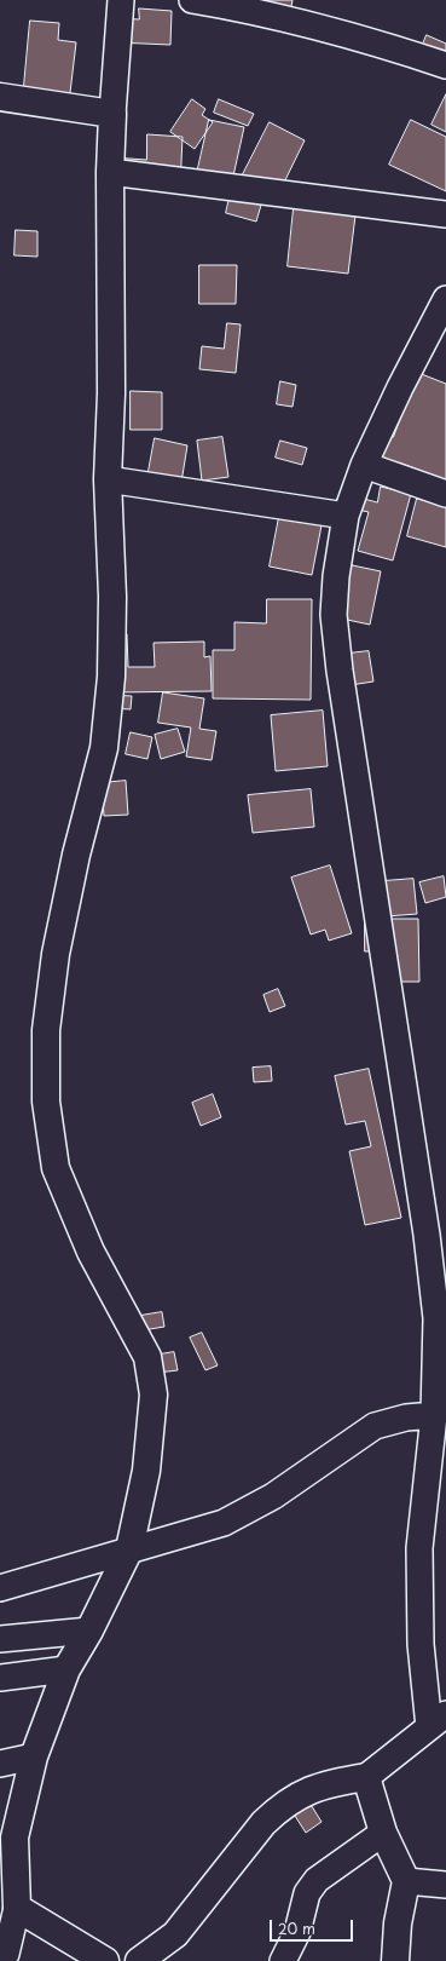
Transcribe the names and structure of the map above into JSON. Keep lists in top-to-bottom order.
{
  "scale_bar": "20 m"
}
